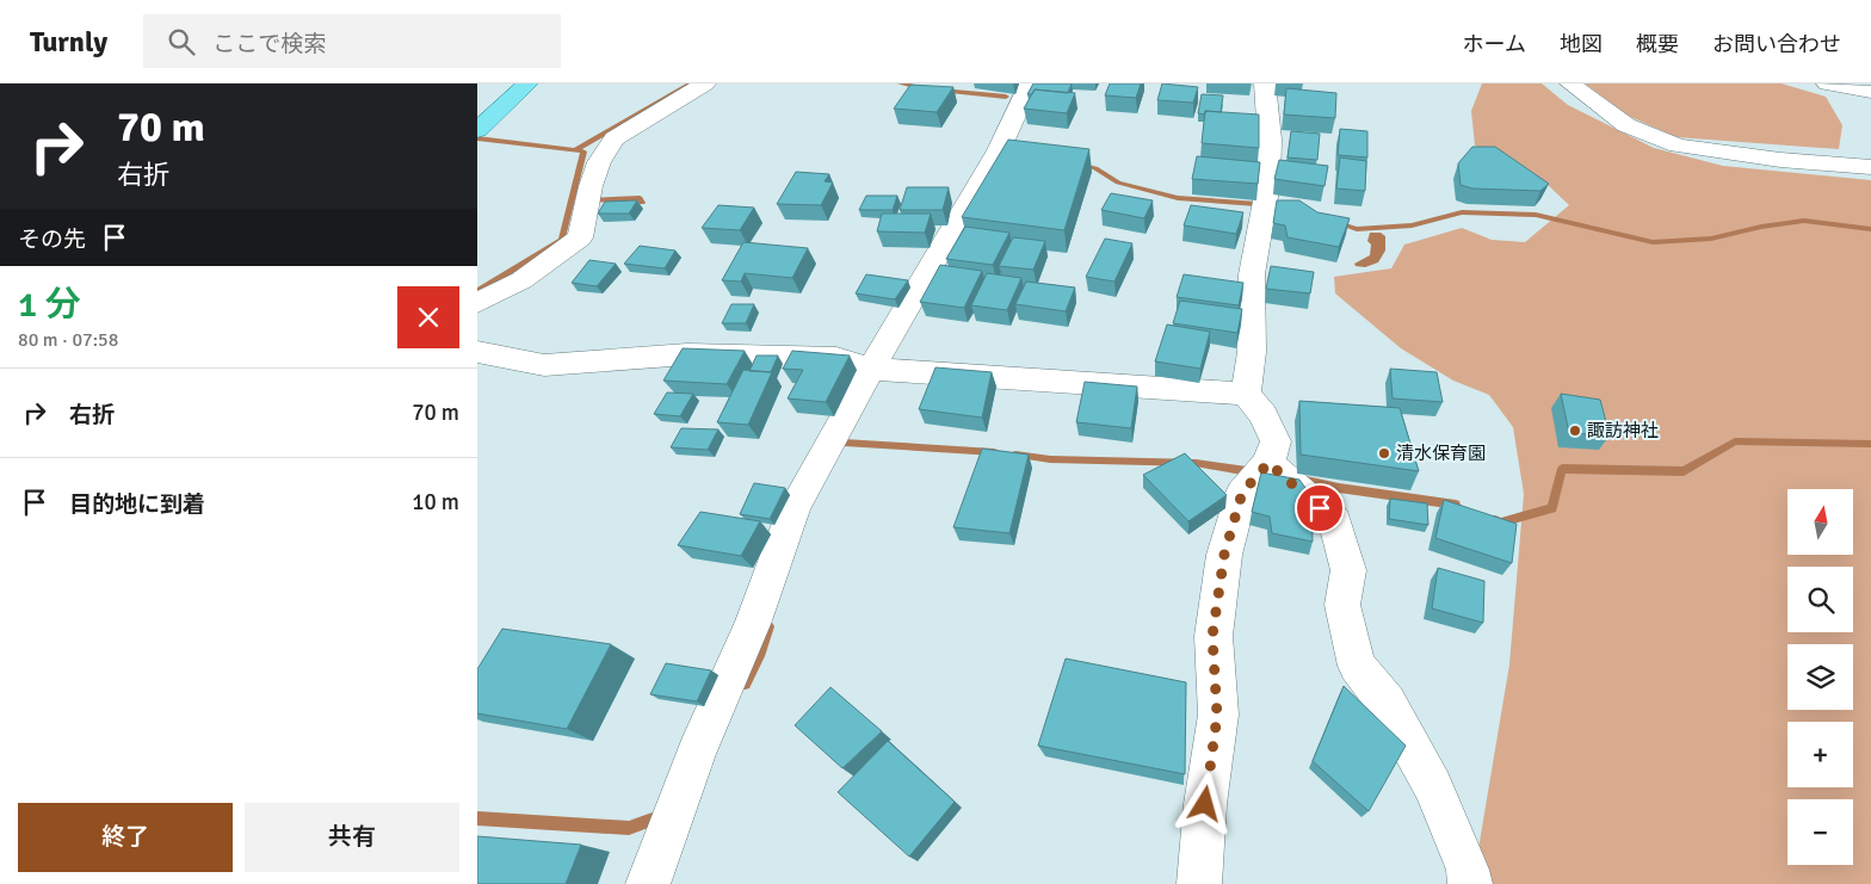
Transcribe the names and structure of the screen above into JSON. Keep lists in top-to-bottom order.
{
  "places": ["諏訪神社", "清水保育園"],
  "north": "top",
  "page": {
    "header": "Turnly",
    "search": "ここで検索",
    "nav": [
      "ホーム",
      "地図",
      "概要",
      "お問い合わせ"
    ],
    "turn": ["70 m", "右折"],
    "then": "その先",
    "heading": ["1 分", "80 m · 07:58"],
    "list": [
      {
        "name": "右折",
        "value": "70 m"
      },
      {
        "name": "目的地に到着",
        "value": "10 m"
      }
    ],
    "map_buttons": ["+", "−"],
    "buttons": ["終了", "共有"]
  }
}
